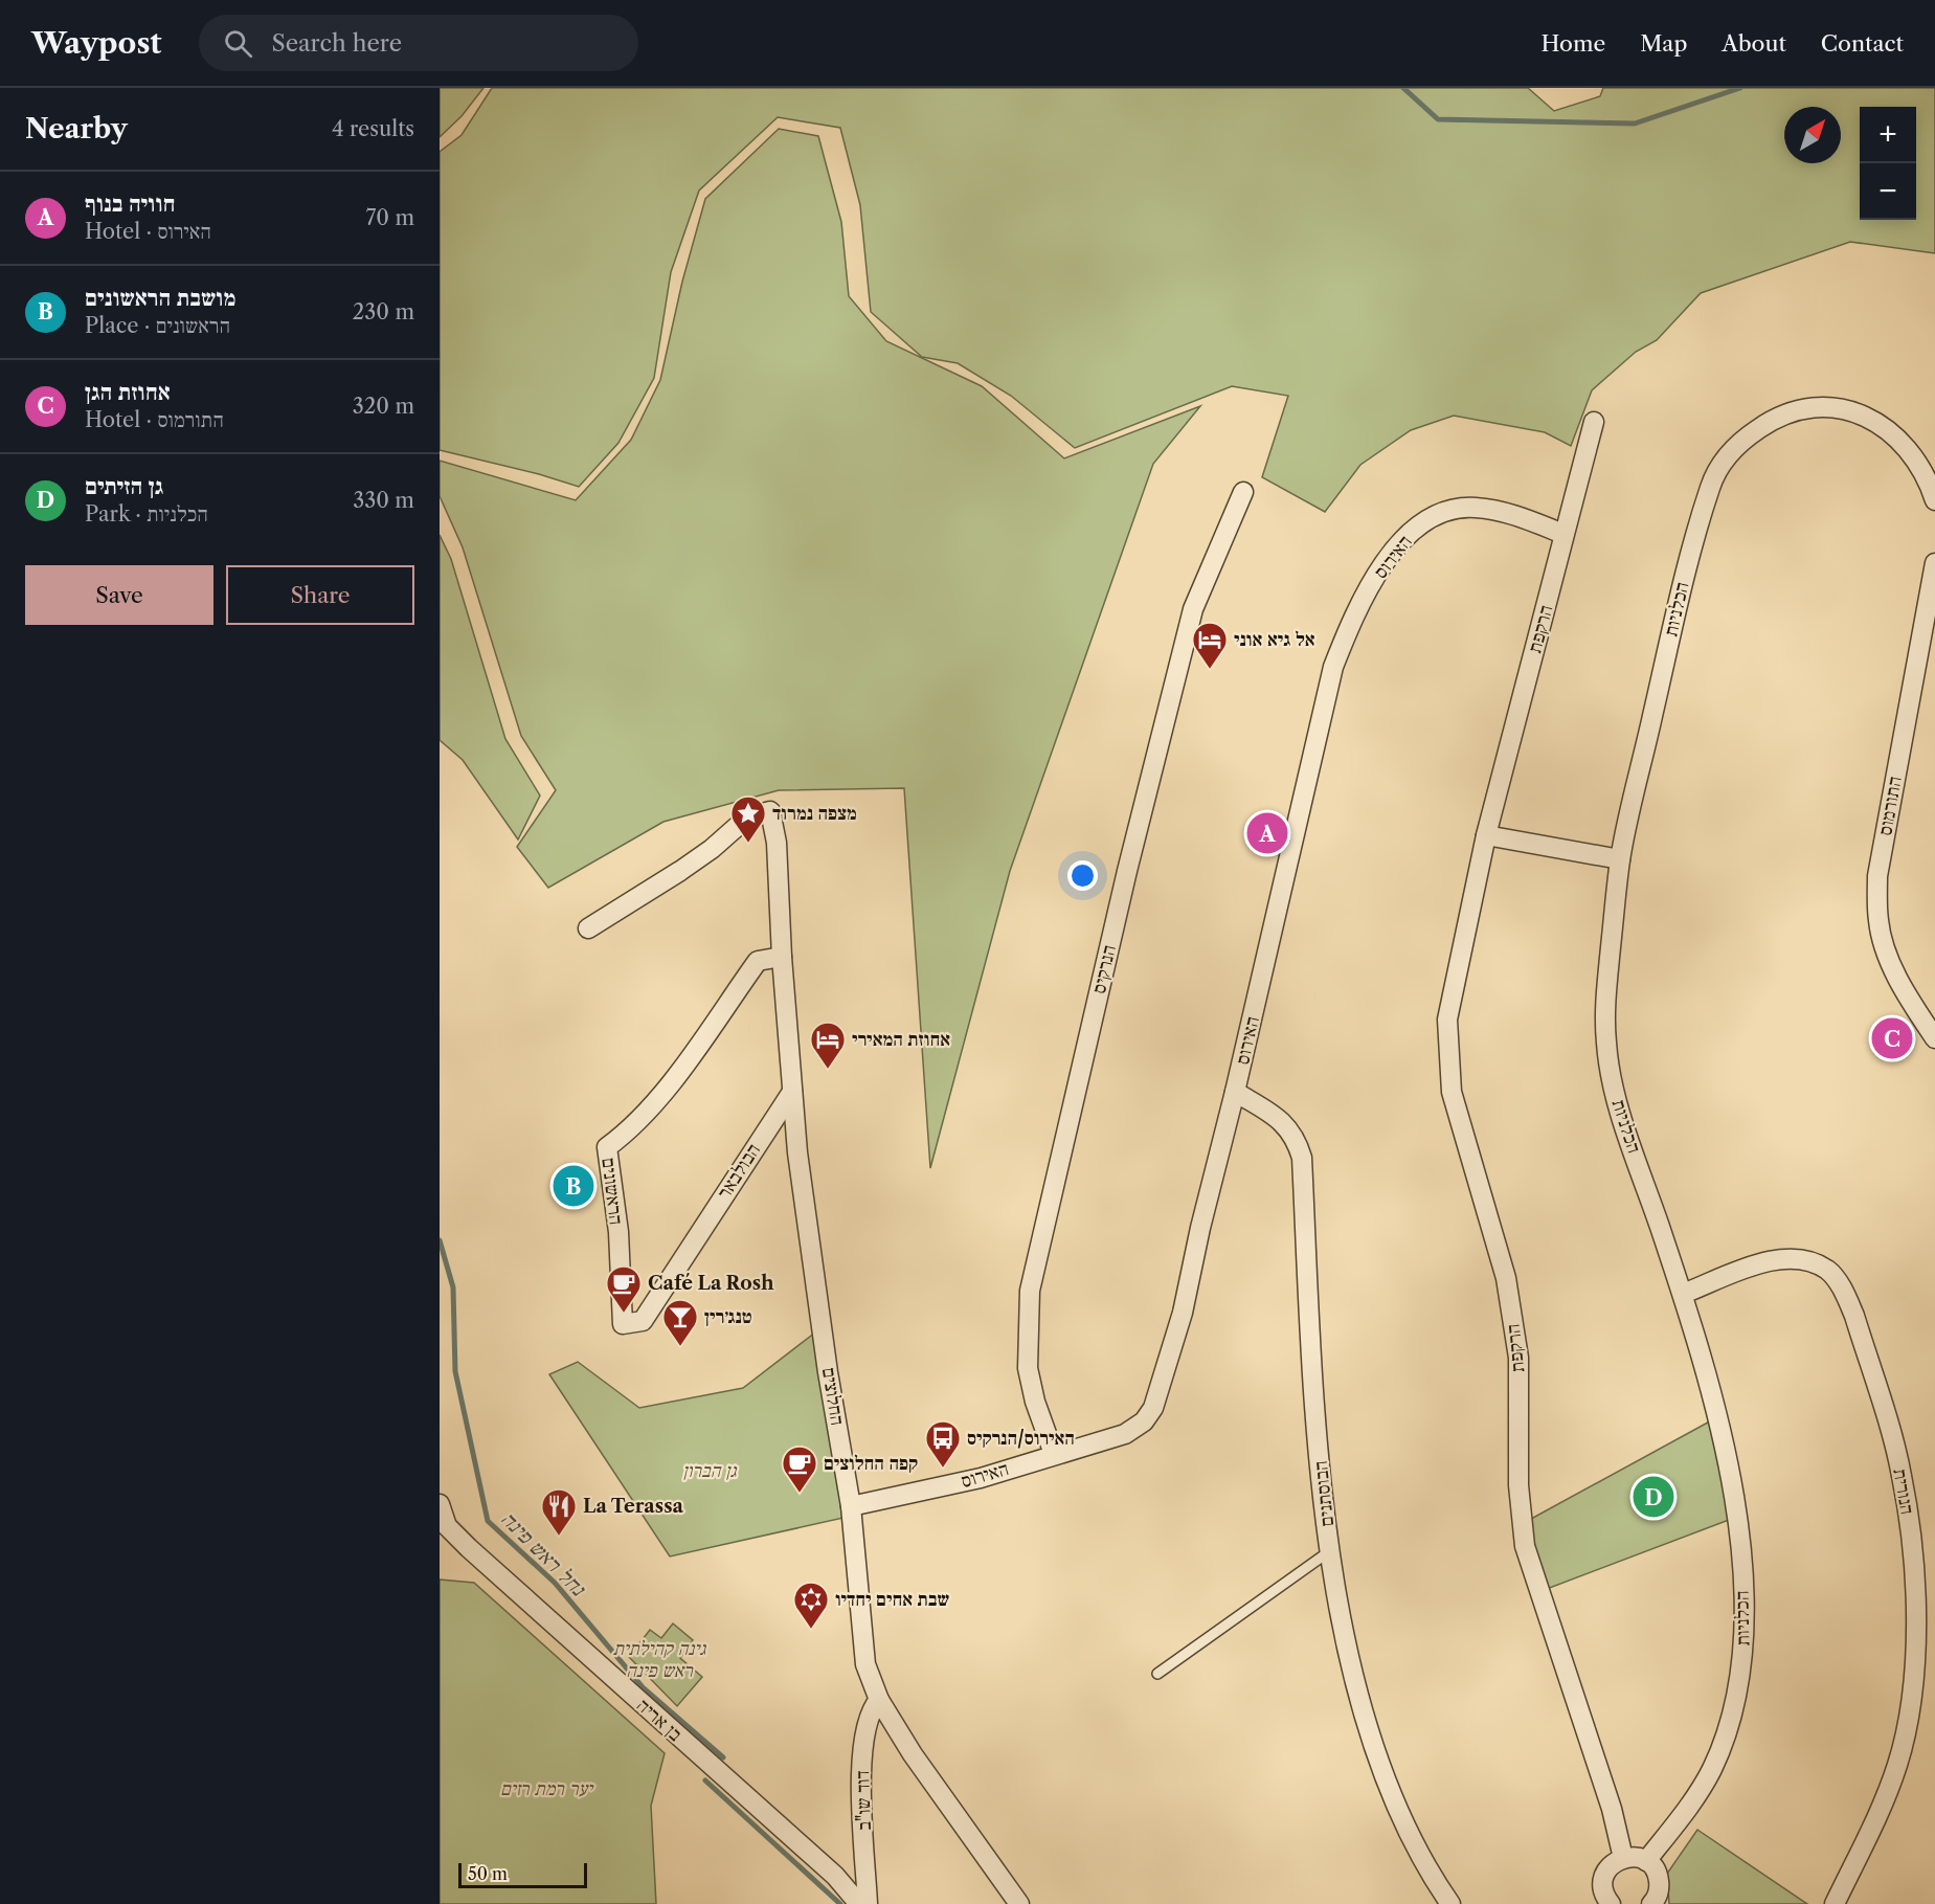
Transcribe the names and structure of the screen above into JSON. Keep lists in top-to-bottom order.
{
  "streets": {
    "street": [
      "האירוס",
      "הכלניות",
      "הרקפת",
      "התורמוס",
      "הנרקיס",
      "הבולבאר",
      "הראשונים",
      "החלוצים",
      "הנורית",
      "הבוסתנים",
      "בן אריה",
      "דוד שו\"ב"
    ]
  },
  "crossings": [
    ["האירוס", "הרקפת"],
    ["האירוס", "הנרקיס"],
    ["האירוס", "החלוצים"],
    ["האירוס", "הבוסתנים"],
    ["הכלניות", "הנורית"],
    ["הבולבאר", "הראשונים"],
    ["הבולבאר", "החלוצים"],
    ["הראשונים", "החלוצים"],
    ["החלוצים", "דוד שו\"ב"]
  ],
  "water": ["נחל ראש פינה"],
  "parks": ["גן הברון", "גינה קהילתית ראש פינה", "יער רמת רזים"],
  "places": {
    "hotel": ["אל גיא אוני", "אחוזת המאירי"],
    "place": ["מצפה נמרוד"],
    "cafe": ["Café La Rosh", "קפה החלוצים"],
    "bar": ["טנג׳רין"],
    "bus stop": ["האירוס/הנרקיס"],
    "restaurant": ["La Terassa"],
    "synagogue": ["שבת אחים יחדיו"]
  },
  "scale_bar": "50 m",
  "north": "top right",
  "page": {
    "header": "Waypost",
    "search": "Search here",
    "nav": [
      "Home",
      "Map",
      "About",
      "Contact"
    ],
    "heading": ["Nearby", "4 results"],
    "map_buttons": ["+", "−"],
    "list": [
      {
        "mark": "A",
        "name": "חוויה בנוף",
        "note": "Hotel · האירוס",
        "value": "70 m"
      },
      {
        "mark": "B",
        "name": "מושבת הראשונים",
        "note": "Place · הראשונים",
        "value": "230 m"
      },
      {
        "mark": "C",
        "name": "אחוזת הגן",
        "note": "Hotel · התורמוס",
        "value": "320 m"
      },
      {
        "mark": "D",
        "name": "גן הזיתים",
        "note": "Park · הכלניות",
        "value": "330 m"
      }
    ],
    "buttons": ["Save", "Share"],
    "pins": [
      "A",
      "C",
      "B",
      "D"
    ],
    "scale": "50 m"
  }
}
